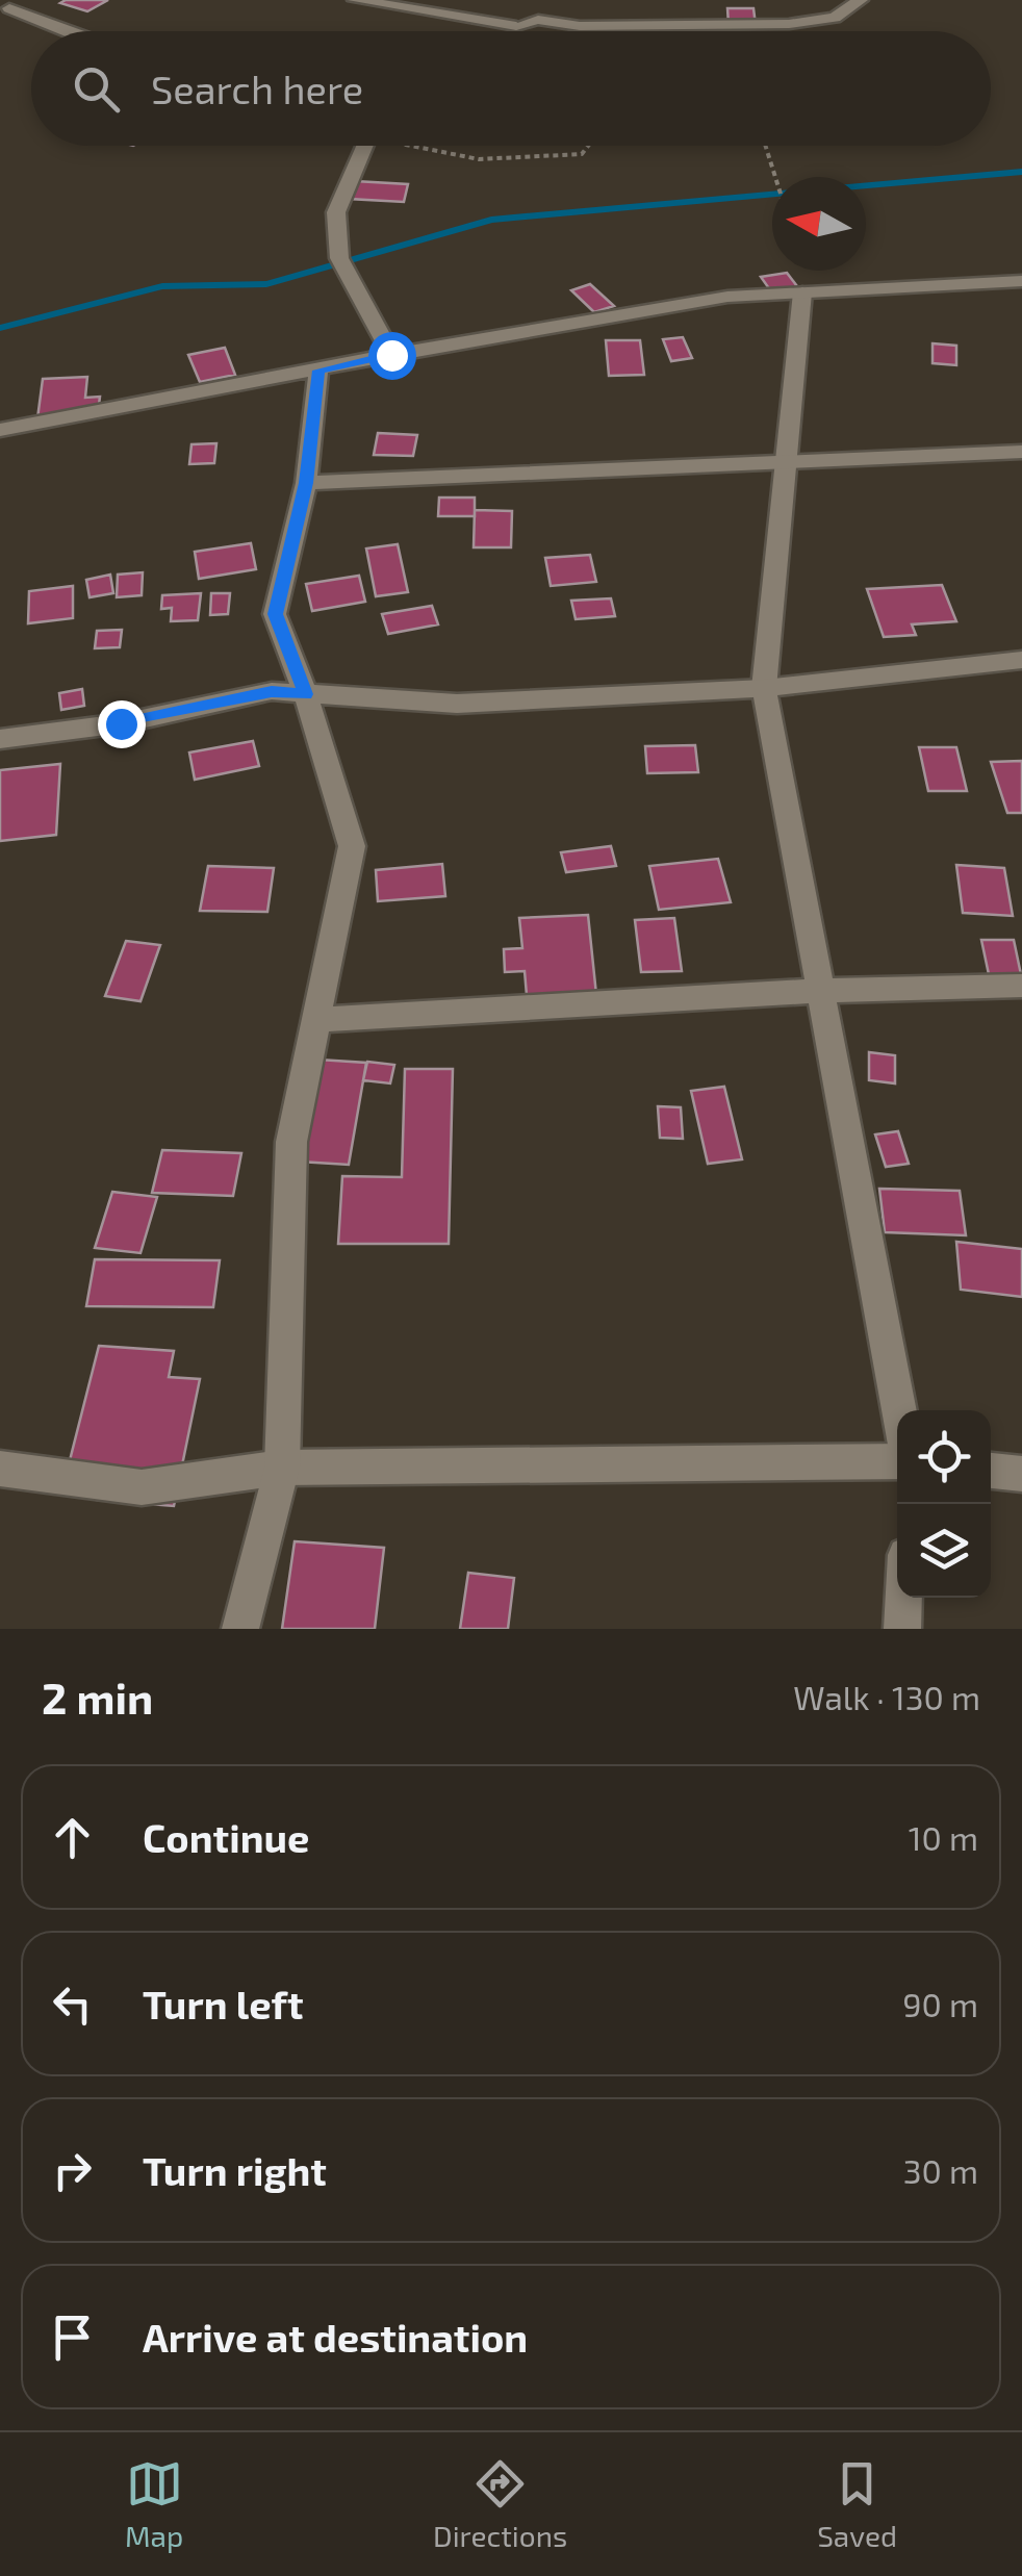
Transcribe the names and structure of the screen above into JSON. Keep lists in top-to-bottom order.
{
  "north": "left",
  "page": {
    "search": "Search here",
    "heading": ["2 min", "Walk · 130 m"],
    "list": [
      ["Continue", "10 m"],
      ["Turn left", "90 m"],
      ["Turn right", "30 m"],
      "Arrive at destination"
    ],
    "nav": ["Map", "Directions", "Saved"]
  }
}
